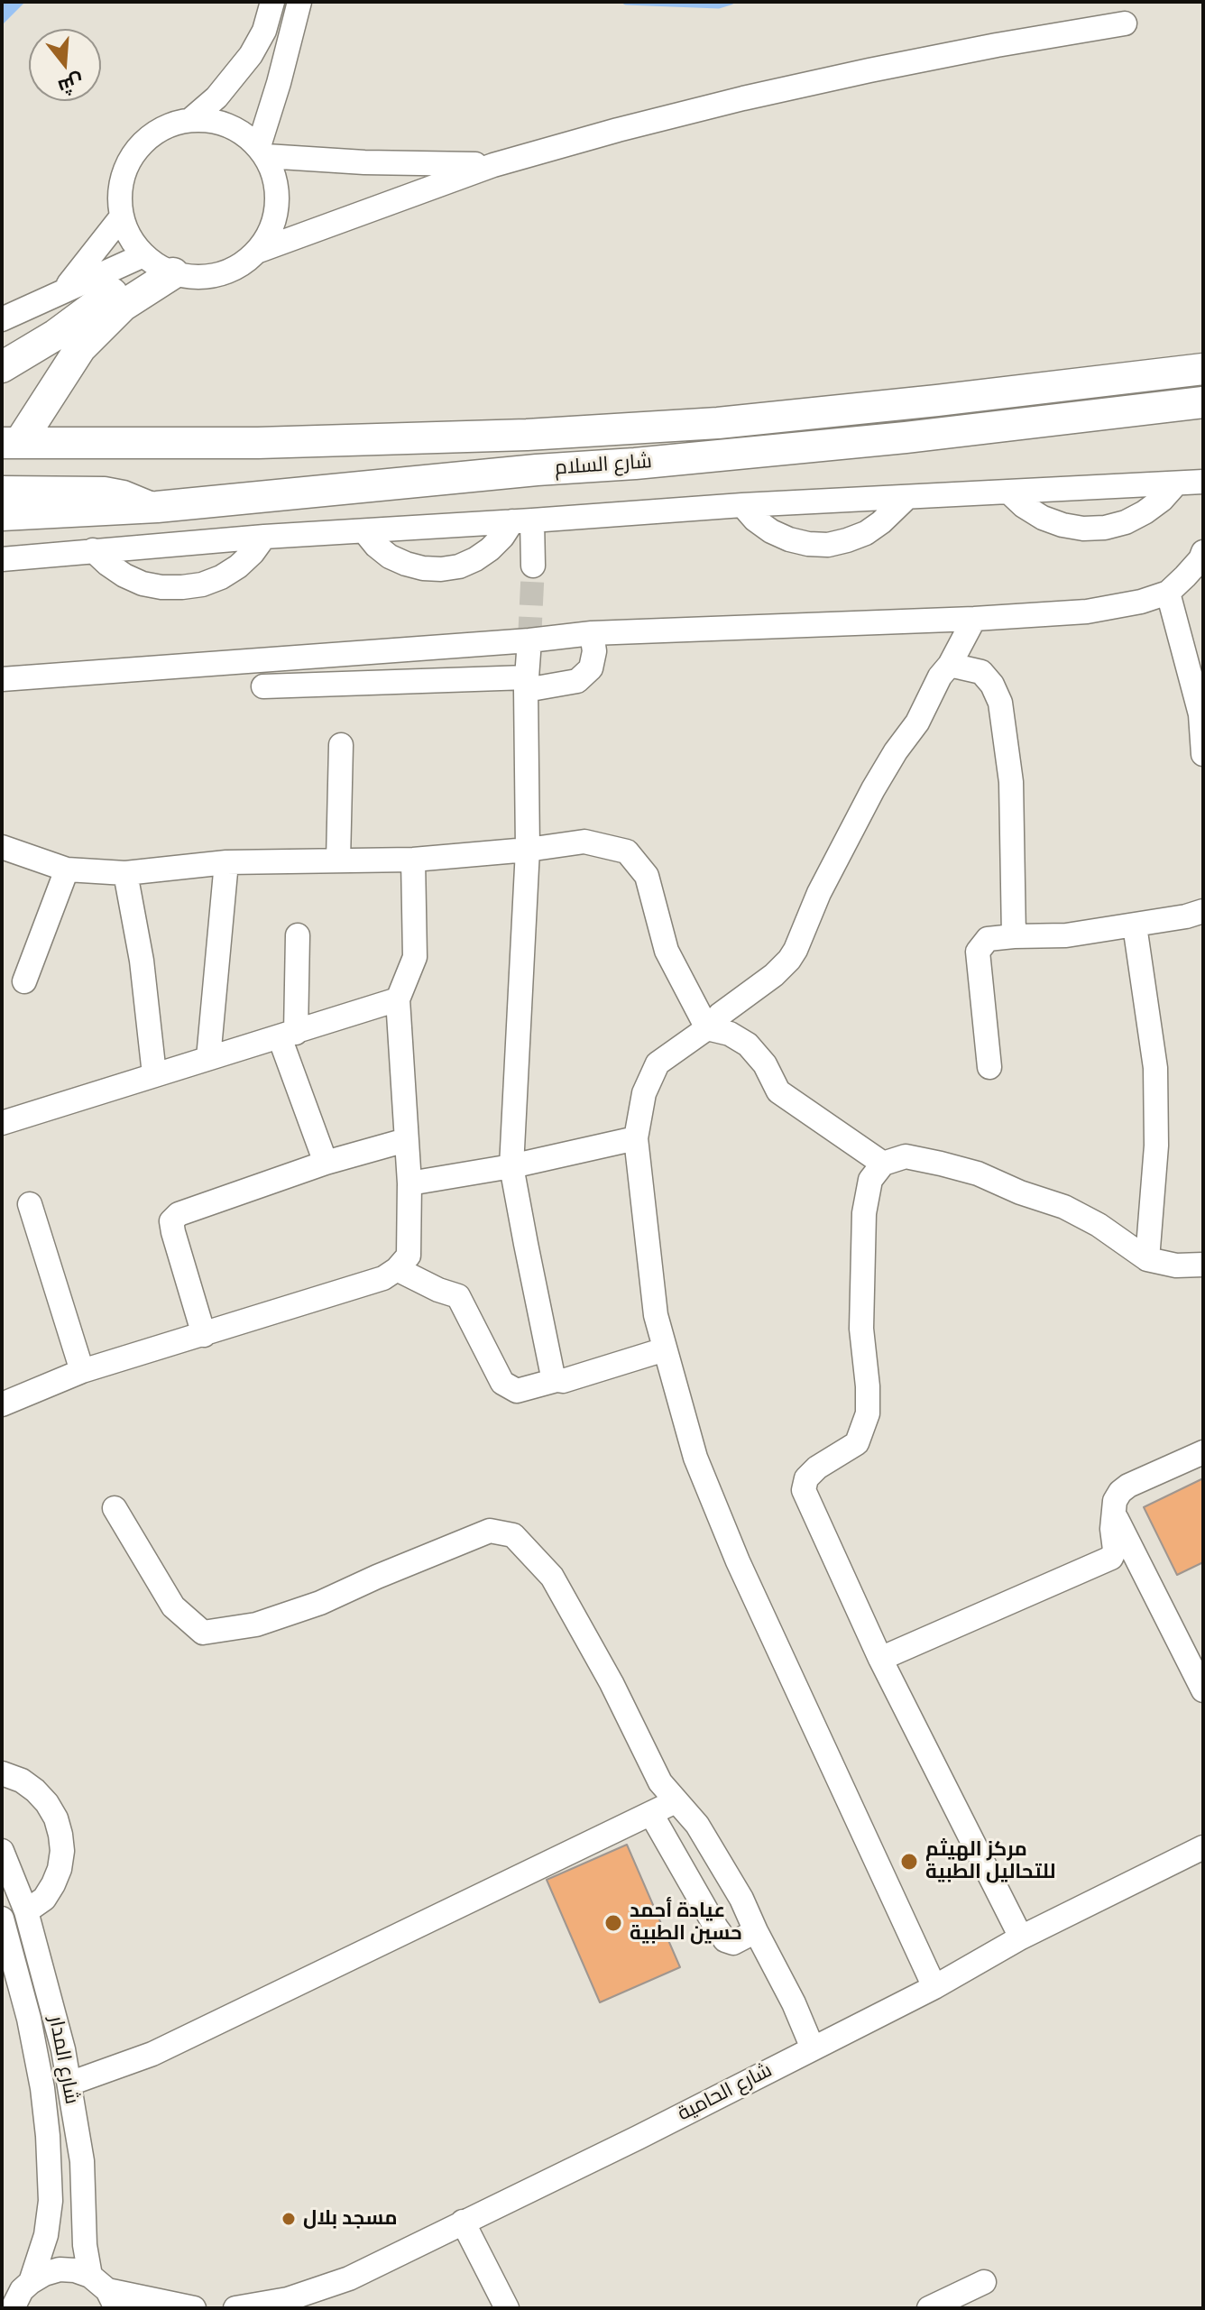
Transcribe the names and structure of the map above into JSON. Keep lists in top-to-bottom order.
{
  "streets": {
    "main road": ["شارع السلام"],
    "street": ["شارع المدار", "شارع الحامية"]
  },
  "places": ["مركز الهيثم للتحاليل الطبية", "عيادة أحمد حسين الطبية", "مسجد بلال"],
  "north": "bottom"
}
